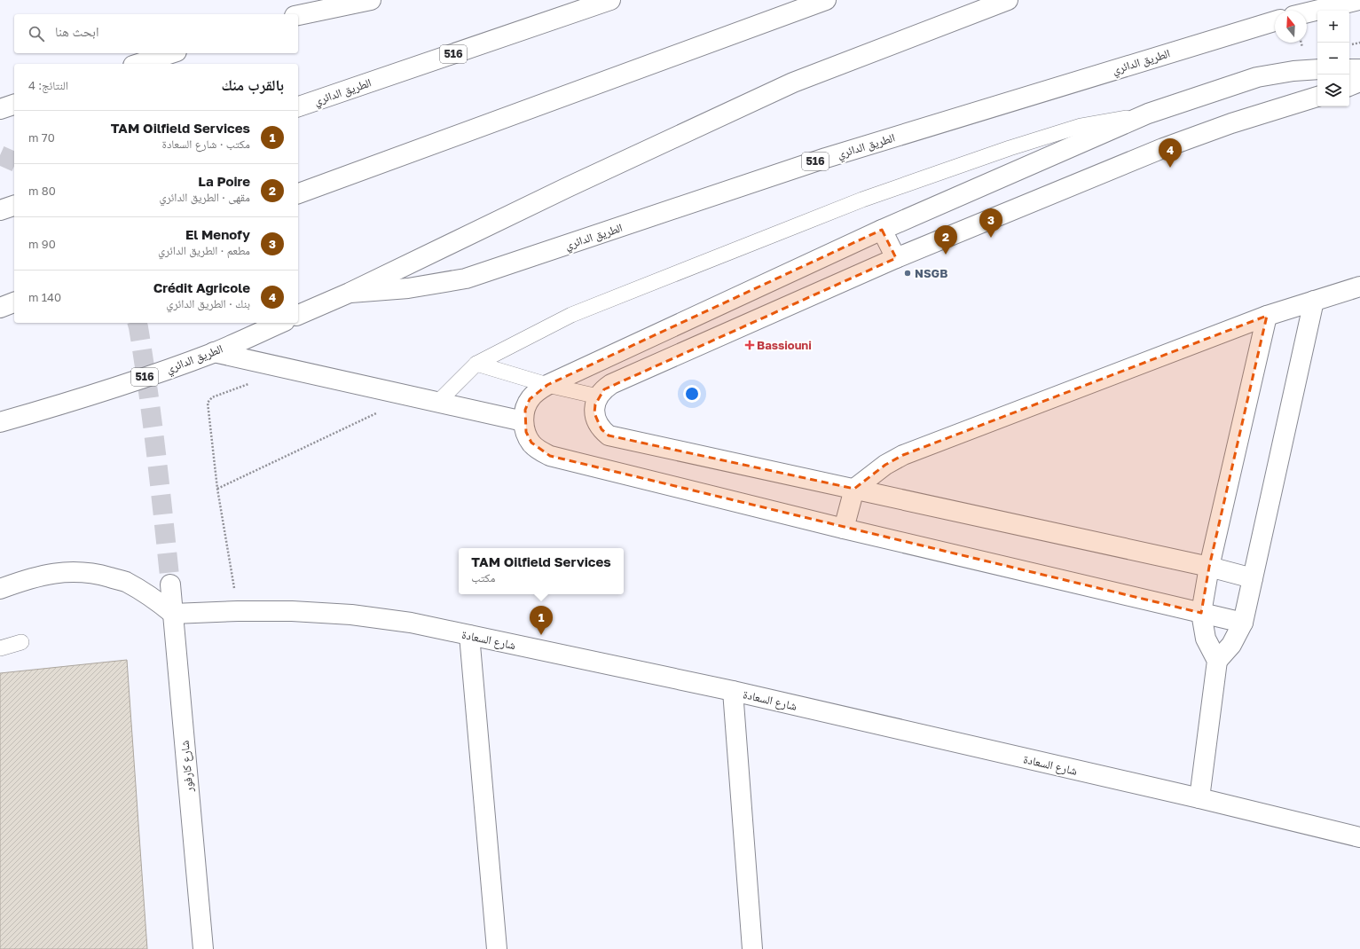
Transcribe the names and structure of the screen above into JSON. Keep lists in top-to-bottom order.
{
  "streets": {
    "main road": [
      "516",
      "الطريق الدائري",
      "شارع السعادة",
      "شارع كارفور"
    ]
  },
  "crossings": [
    ["شارع السعادة", "شارع كارفور"]
  ],
  "places": {
    "other": ["NSGB"],
    "health": ["Bassiouni"]
  },
  "north": "top",
  "page": {
    "map_buttons": ["+", "−"],
    "search": "ابحث هنا",
    "heading": ["بالقرب منك", "النتائج: 4"],
    "list": [
      {
        "mark": "1",
        "name": "TAM Oilfield Services",
        "note": "مكتب · شارع السعادة",
        "value": "70 m"
      },
      {
        "mark": "2",
        "name": "La Poire",
        "note": "مقهى · الطريق الدائري",
        "value": "80 m"
      },
      {
        "mark": "3",
        "name": "El Menofy",
        "note": "مطعم · الطريق الدائري",
        "value": "90 m"
      },
      {
        "mark": "4",
        "name": "Crédit Agricole",
        "note": "بنك · الطريق الدائري",
        "value": "140 m"
      }
    ],
    "pins": [
      "4",
      "3",
      "2",
      "1"
    ],
    "popup": ["TAM Oilfield Services", "مكتب"]
  }
}
